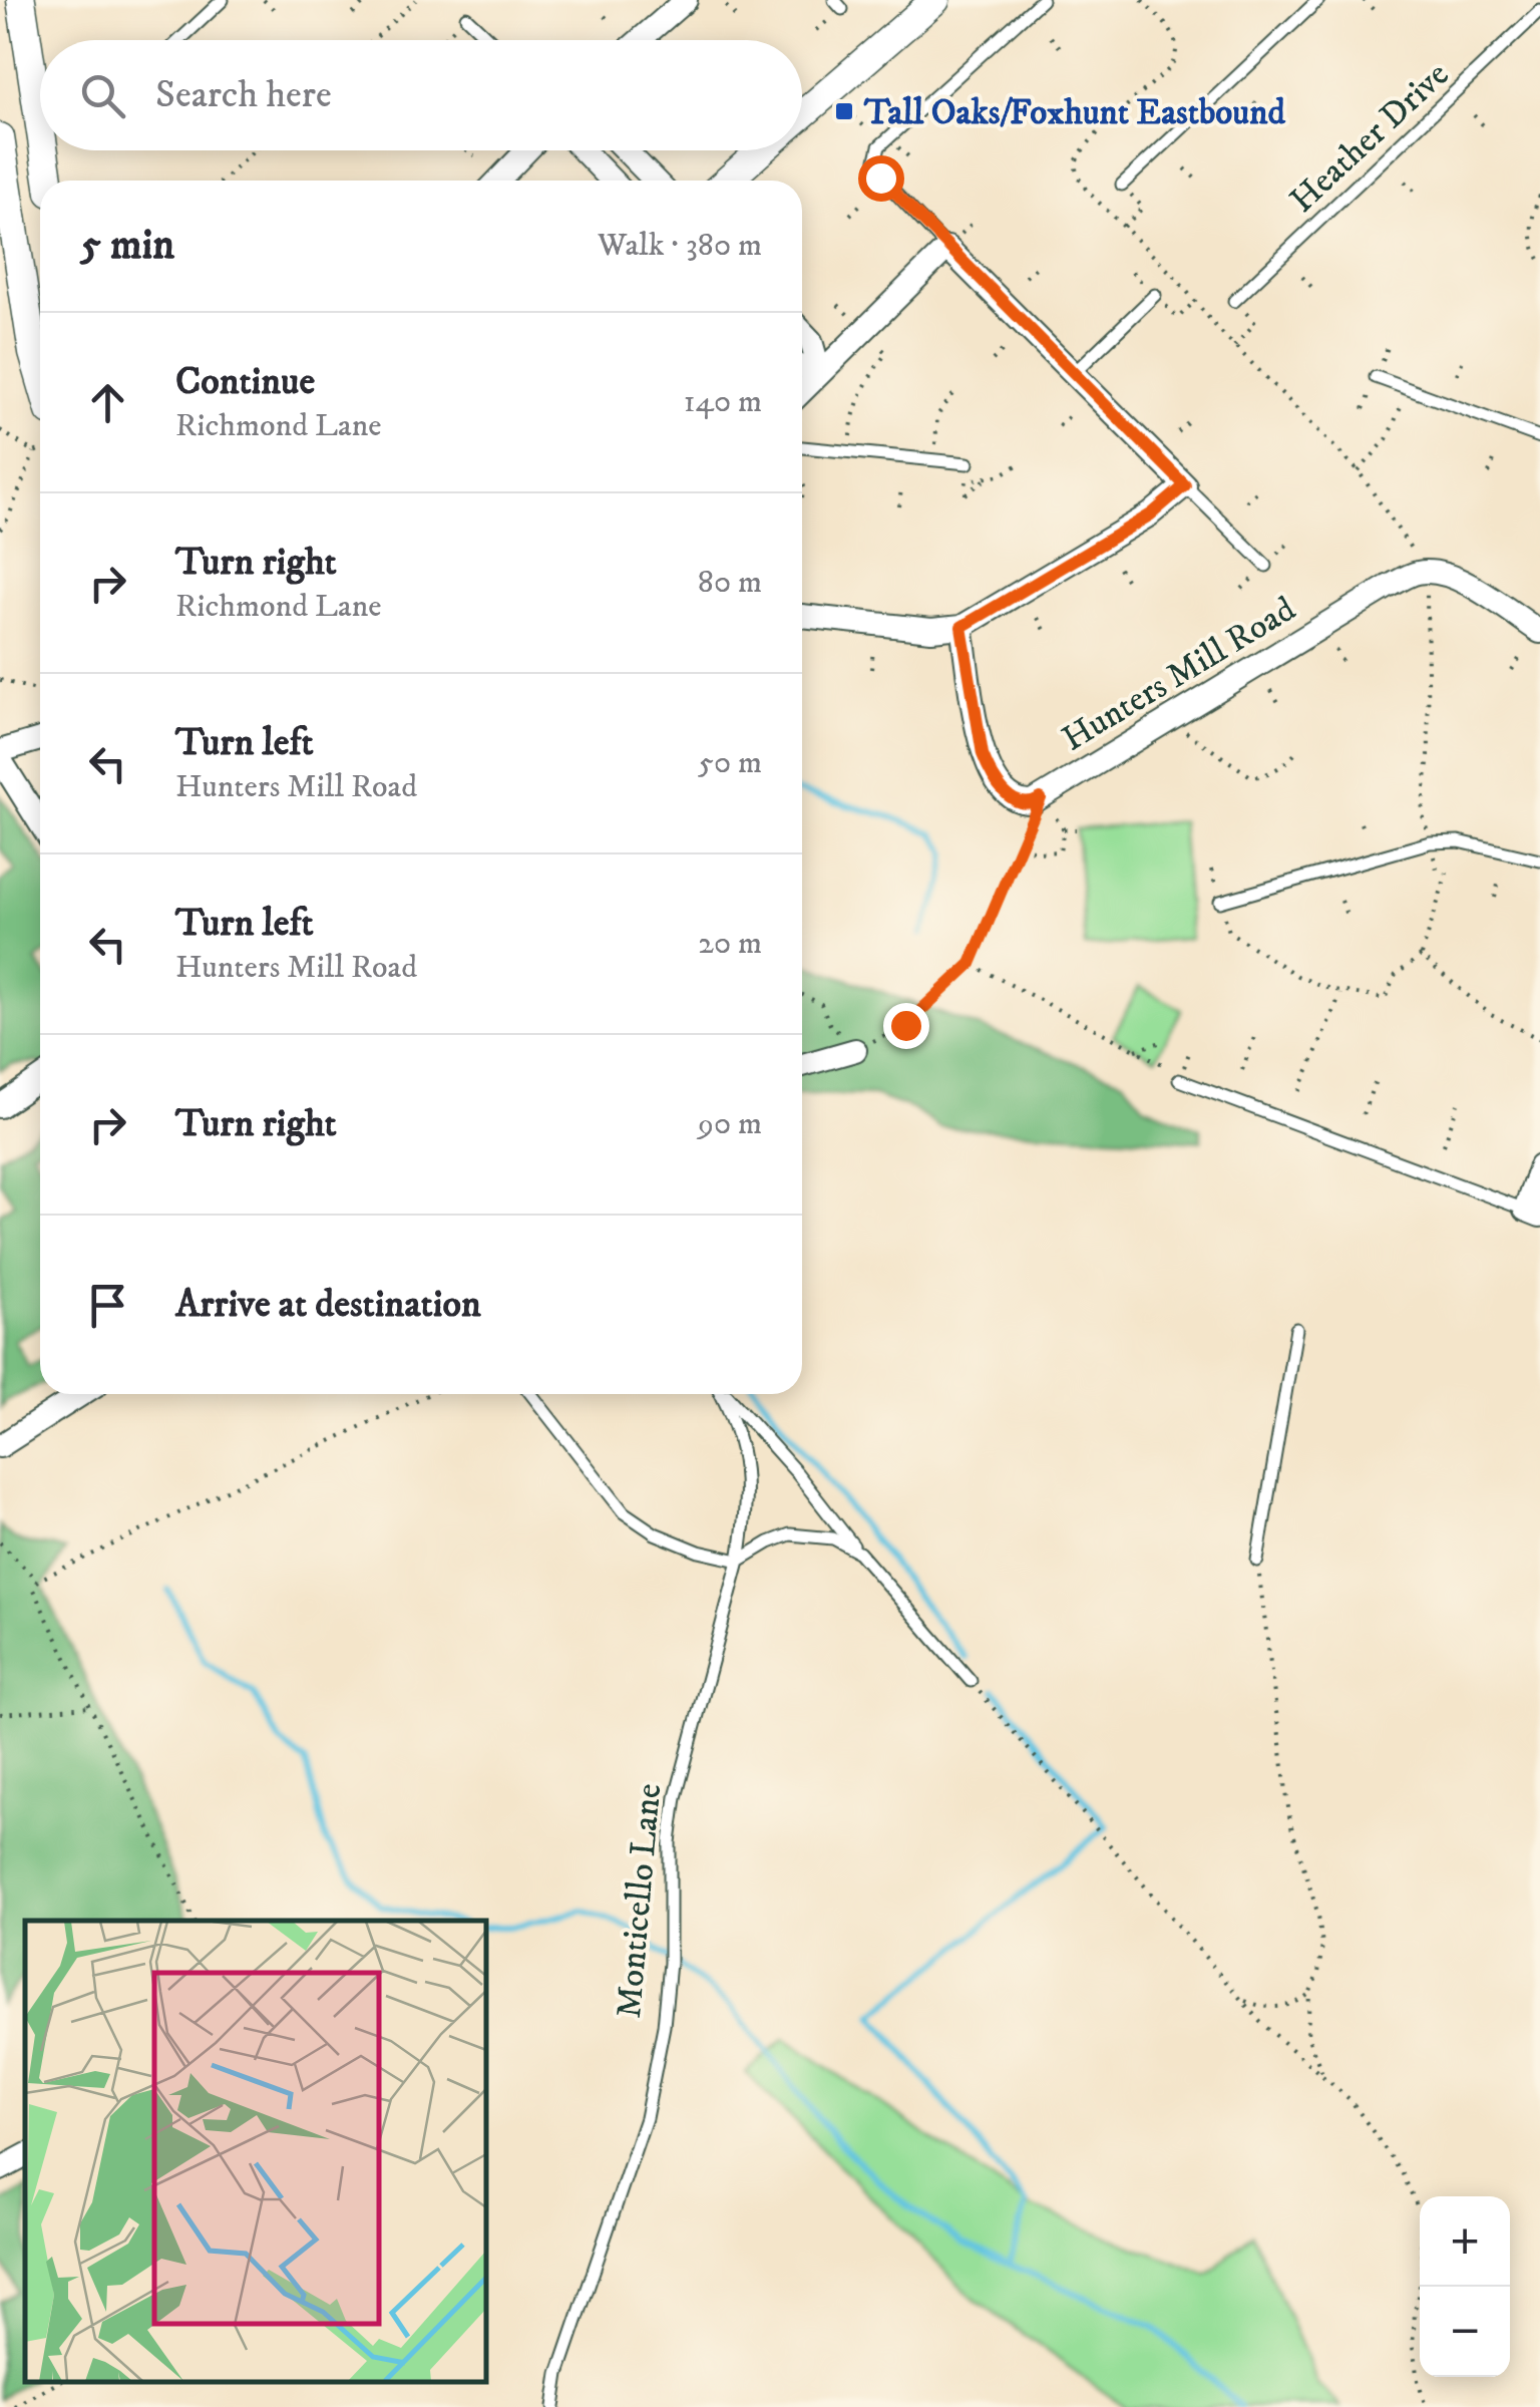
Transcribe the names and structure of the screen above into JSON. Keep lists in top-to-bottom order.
{
  "streets": {
    "street": ["Hunters Mill Road"],
    "lane": ["Heather Drive", "Monticello Lane"]
  },
  "places": {
    "transit": ["Tall Oaks/Foxhunt Eastbound"]
  },
  "page": {
    "search": "Search here",
    "heading": ["5 min", "Walk · 380 m"],
    "list": [
      ["Continue", "Richmond Lane", "140 m"],
      ["Turn right", "Richmond Lane", "80 m"],
      ["Turn left", "Hunters Mill Road", "50 m"],
      ["Turn left", "Hunters Mill Road", "20 m"],
      ["Turn right", "90 m"],
      "Arrive at destination"
    ],
    "map_buttons": ["+", "−"]
  }
}
